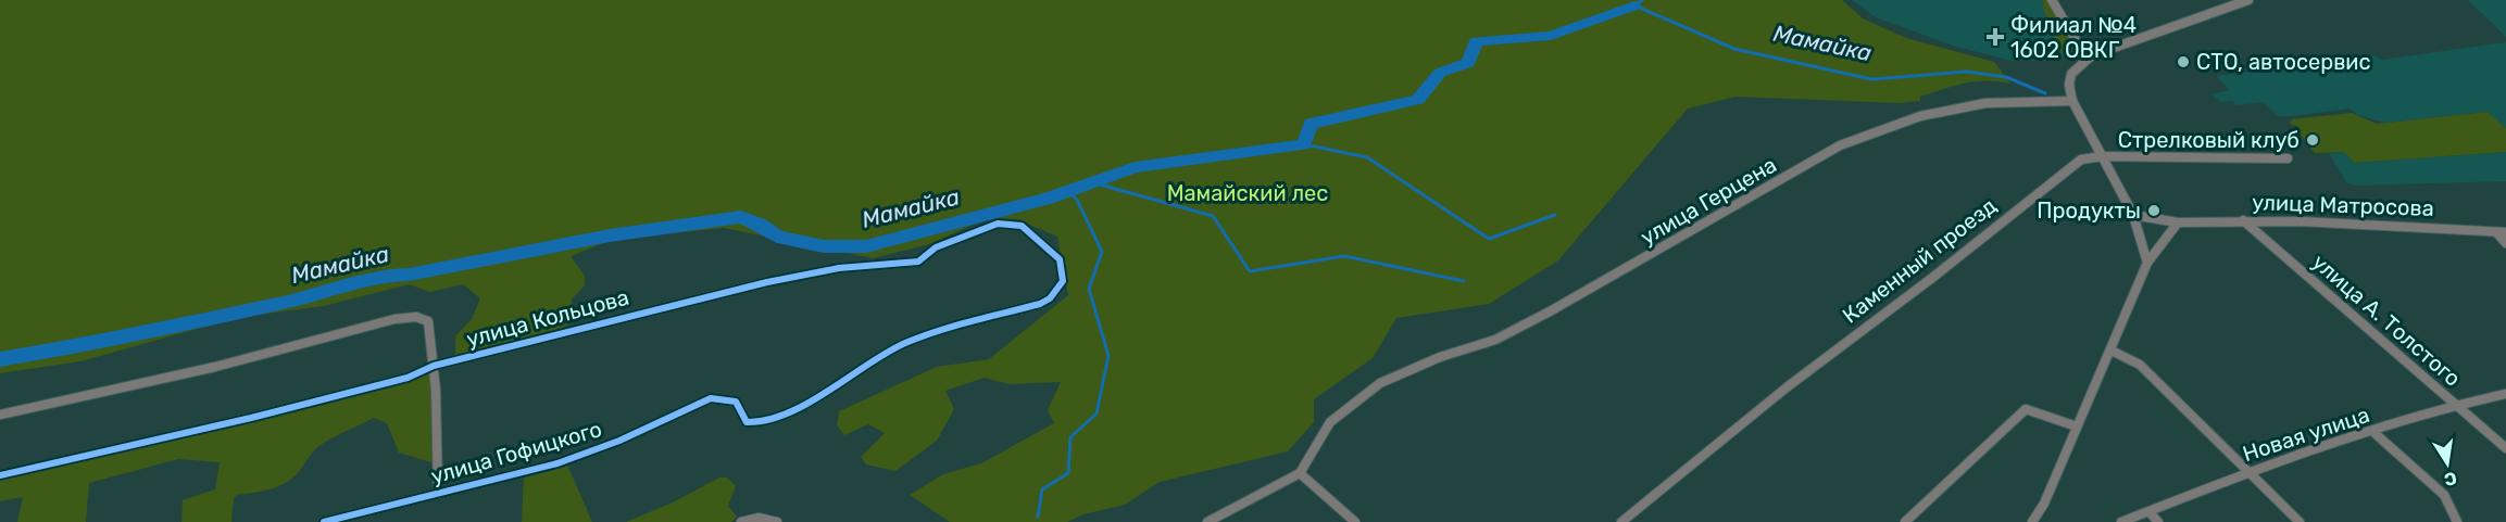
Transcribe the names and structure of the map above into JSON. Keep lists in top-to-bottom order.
{
  "streets": {
    "street": [
      "улица Герцена",
      "улица Матросова",
      "Каменный проезд",
      "улица Кольцова",
      "улица А. Толстого",
      "Новая улица",
      "улица Гофицкого"
    ]
  },
  "crossings": [
    ["улица Матросова", "улица А. Толстого"],
    ["улица Кольцова", "улица Гофицкого"],
    ["улица А. Толстого", "Новая улица"]
  ],
  "water": ["Мамайка"],
  "parks": ["Мамайский лес"],
  "places": {
    "health": ["Филиал №4 1602 ОВКГ"],
    "other": ["СТО, автосервис", "Стрелковый клуб", "Продукты"]
  },
  "north": "bottom"
}
